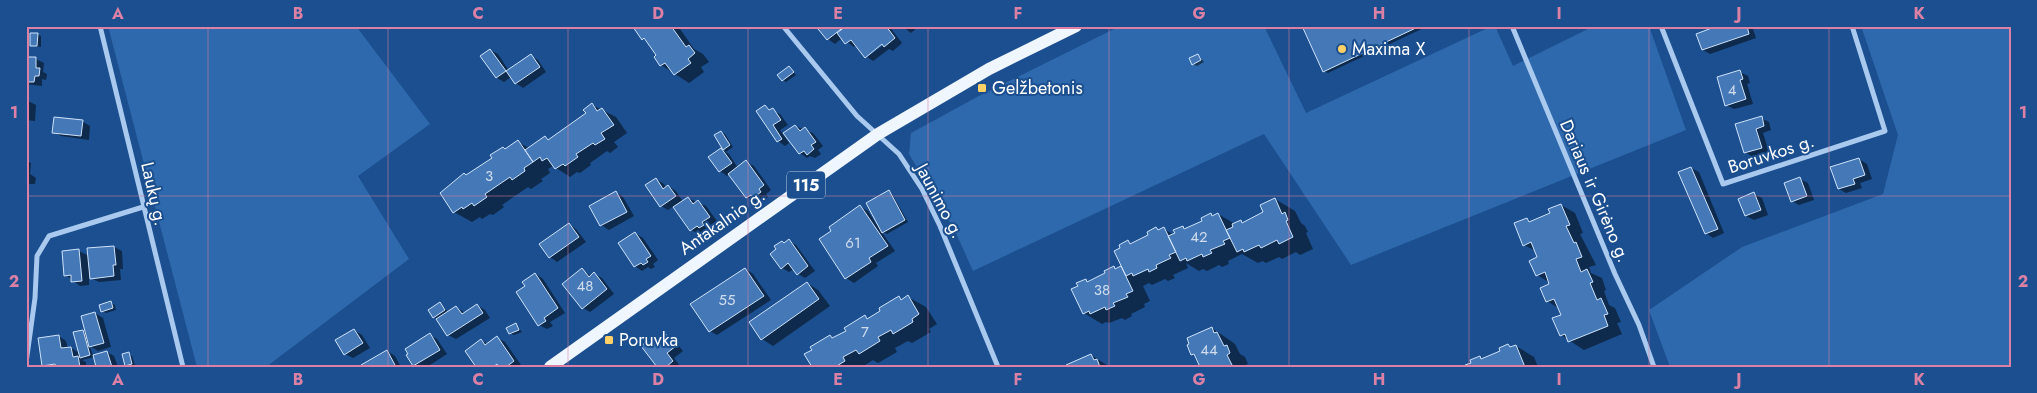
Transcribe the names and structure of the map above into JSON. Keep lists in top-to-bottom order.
{
  "streets": {
    "main road": ["115", "Antakalnio g."],
    "street": [
      "Boruvkos g.",
      "Dariaus ir Girėno g.",
      "Laukų g.",
      "Jaunimo g."
    ]
  },
  "crossings": [
    ["Jaunimo g.", "Antakalnio g."]
  ],
  "places": {
    "other": ["Maxima X"],
    "transit": ["Gelžbetonis", "Poruvka"]
  },
  "house_numbers": [
    "4",
    "3",
    "42",
    "61",
    "48",
    "38",
    "55",
    "7",
    "44"
  ],
  "grid": {
    "columns": [
      "A",
      "B",
      "C",
      "D",
      "E",
      "F",
      "G",
      "H",
      "I",
      "J",
      "K"
    ],
    "rows": ["1", "2"]
  }
}
